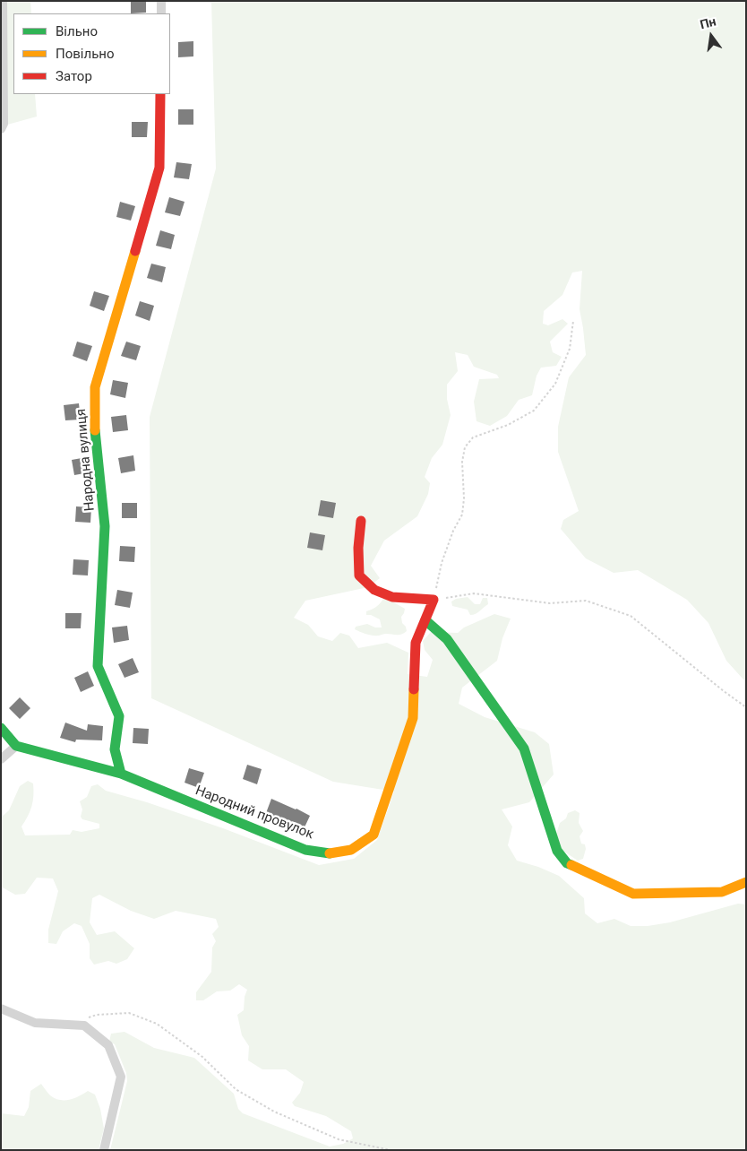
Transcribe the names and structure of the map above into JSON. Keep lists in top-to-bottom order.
{
  "streets": {
    "street": ["Народна вулиця", "Народний провулок"]
  },
  "crossings": [
    ["Народна вулиця", "Народний провулок"]
  ],
  "legend": ["Вільно", "Повільно", "Затор"],
  "north": "top"
}
